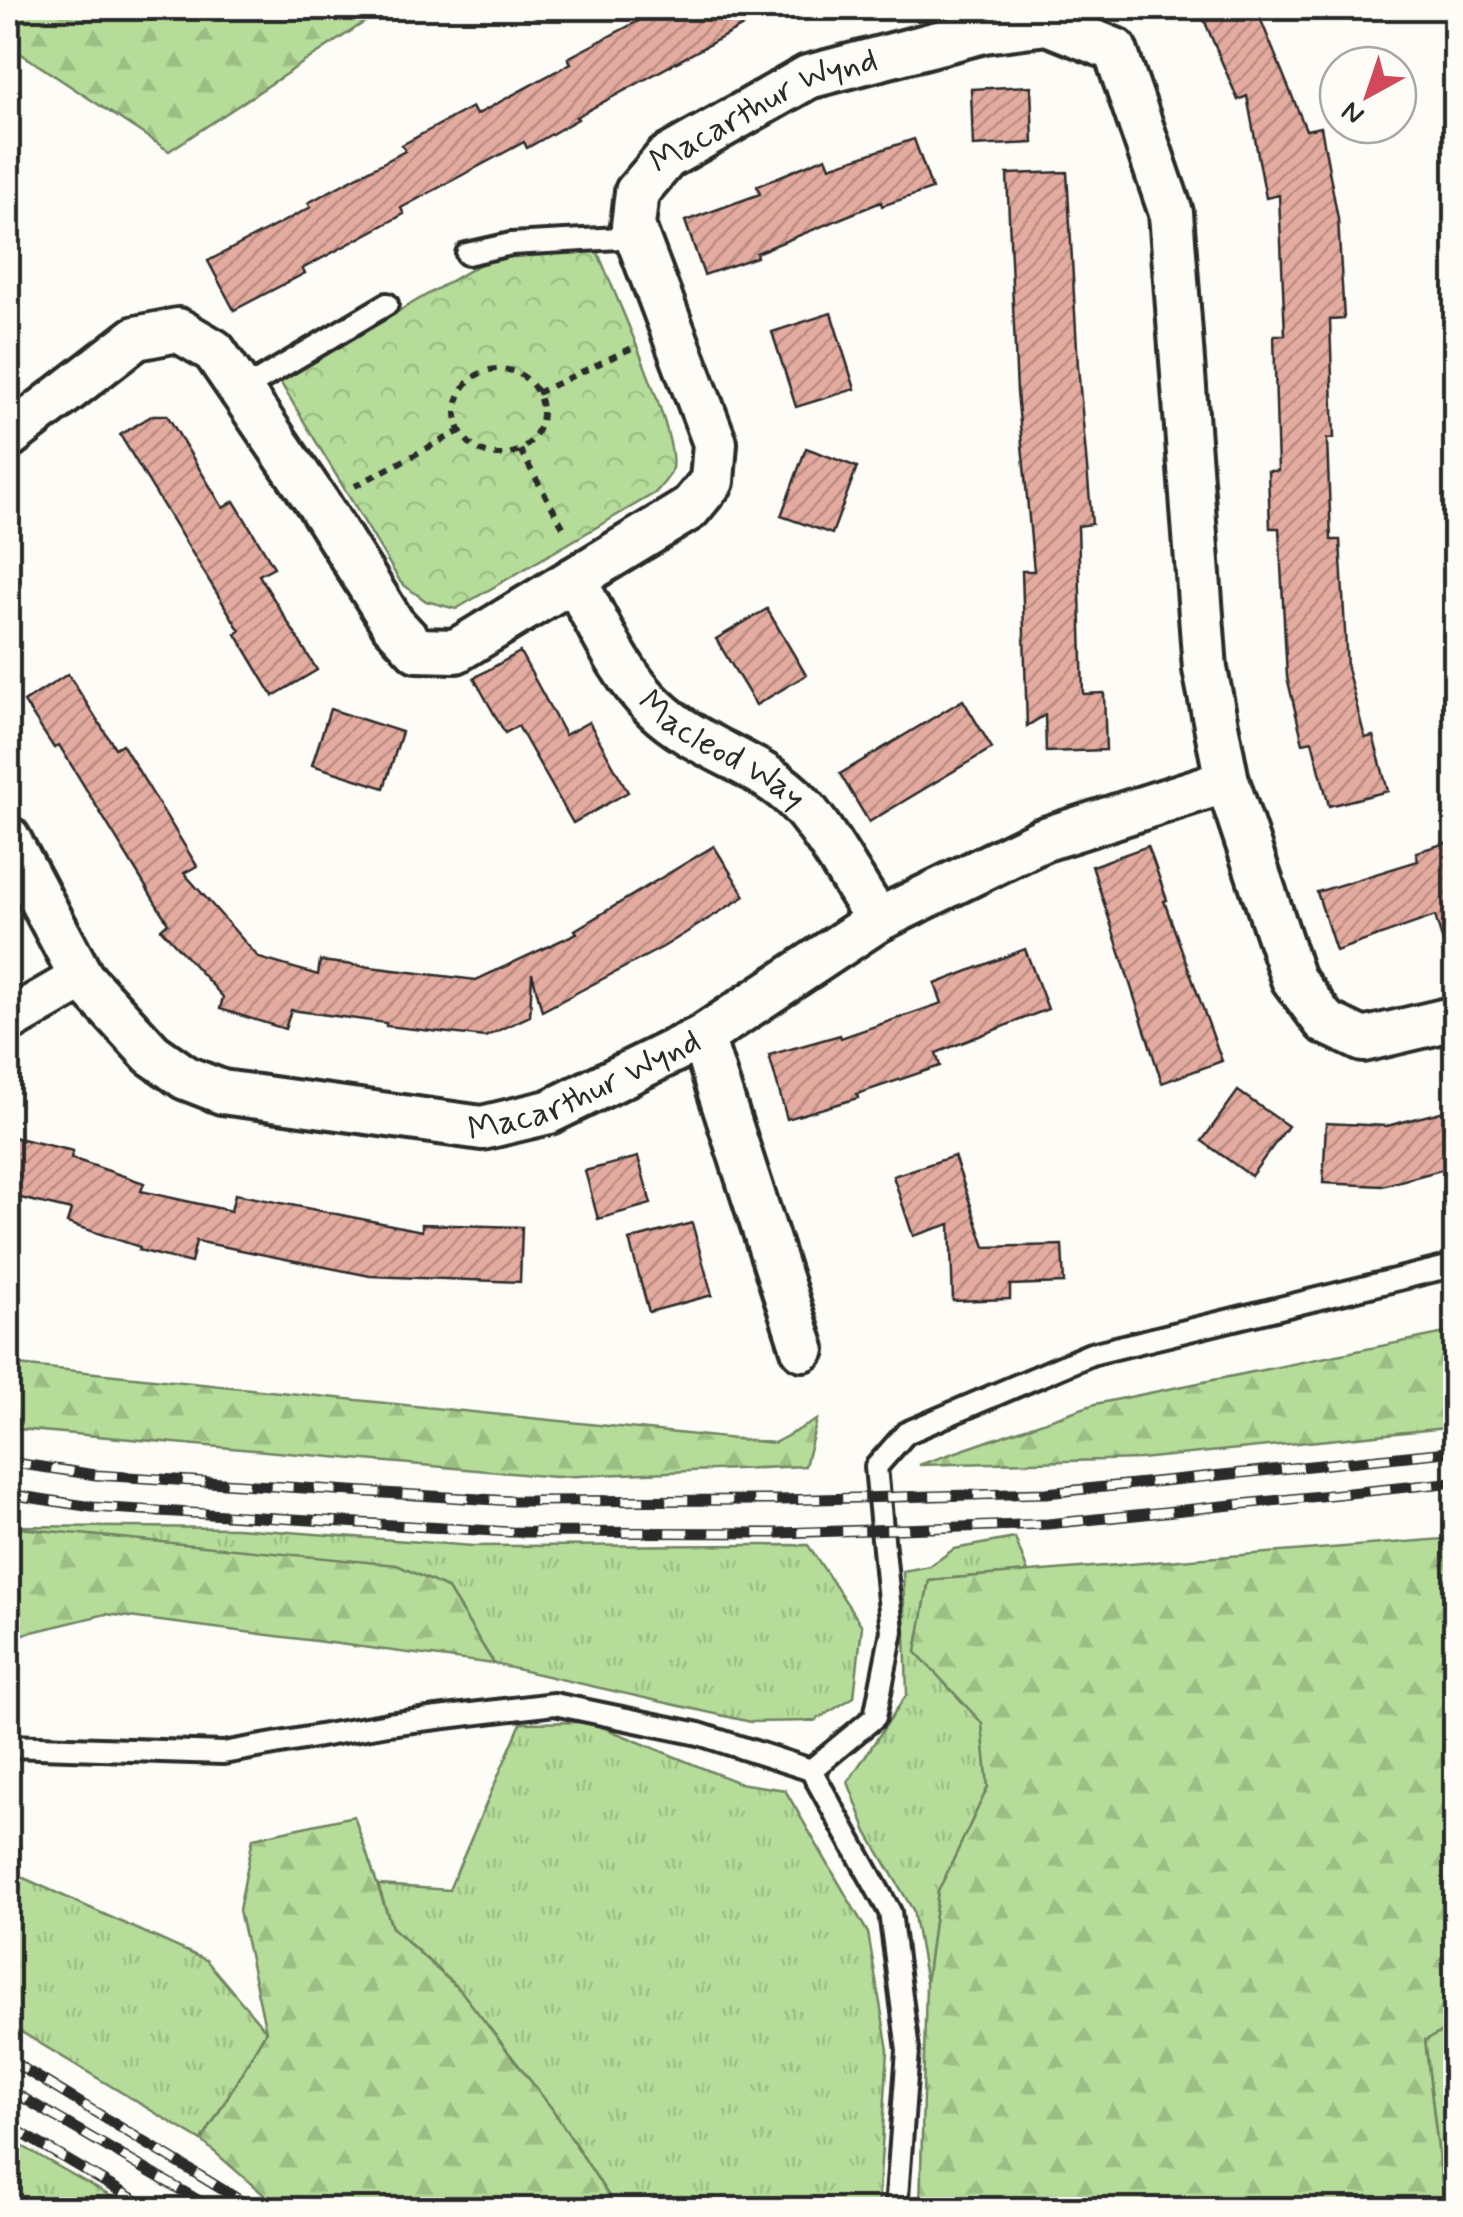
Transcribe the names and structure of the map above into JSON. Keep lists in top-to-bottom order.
{
  "streets": {
    "street": ["Macarthur Wynd", "Macleod Way"]
  },
  "crossings": [
    ["Macarthur Wynd", "Macleod Way"]
  ],
  "north": "bottom left"
}
